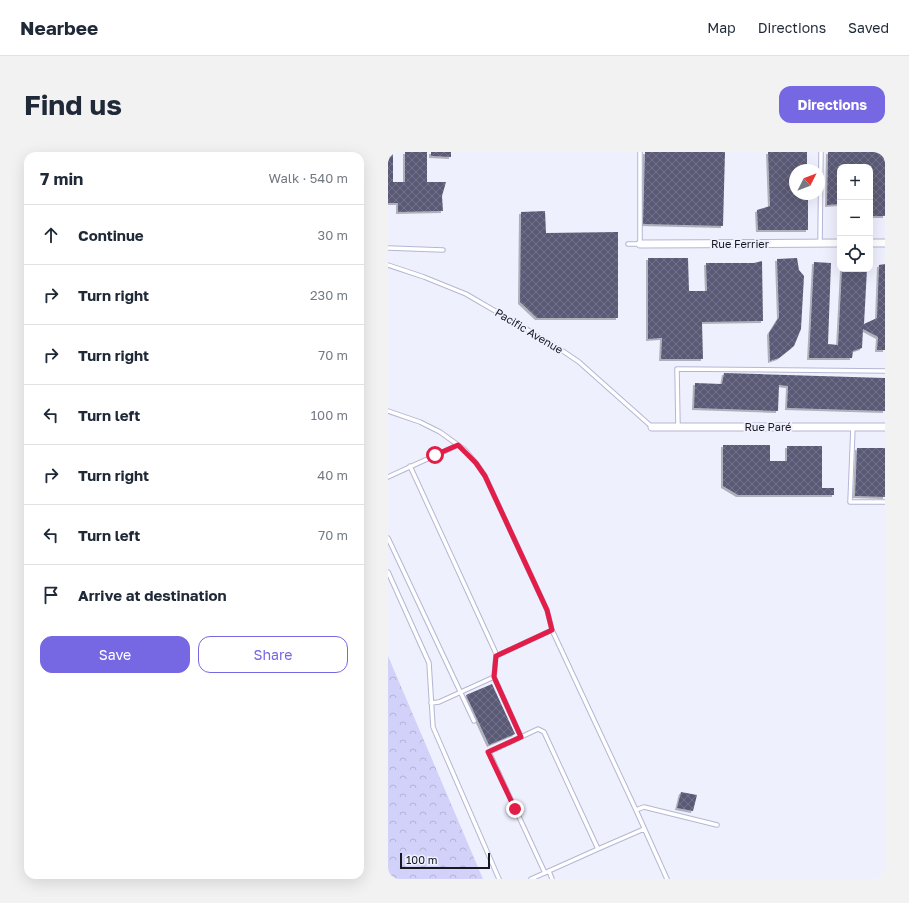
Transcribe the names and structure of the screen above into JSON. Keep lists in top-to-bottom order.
{
  "streets": {
    "street": ["Rue Ferrier", "Rue Paré"],
    "lane": ["Pacific Avenue"]
  },
  "crossings": [
    ["Pacific Avenue", "Rue Paré"]
  ],
  "scale_bar": "100 m",
  "north": "top right",
  "page": {
    "header": "Nearbee",
    "nav": ["Map", "Directions", "Saved"],
    "buttons": [
      "Directions",
      ["Save", "Share"]
    ],
    "title": "Find us",
    "heading": ["7 min", "Walk · 540 m"],
    "map_buttons": ["+", "−"],
    "list": [
      ["Continue", "30 m"],
      ["Turn right", "230 m"],
      ["Turn right", "70 m"],
      ["Turn left", "100 m"],
      ["Turn right", "40 m"],
      ["Turn left", "70 m"],
      "Arrive at destination"
    ],
    "scale": "100 m"
  }
}
